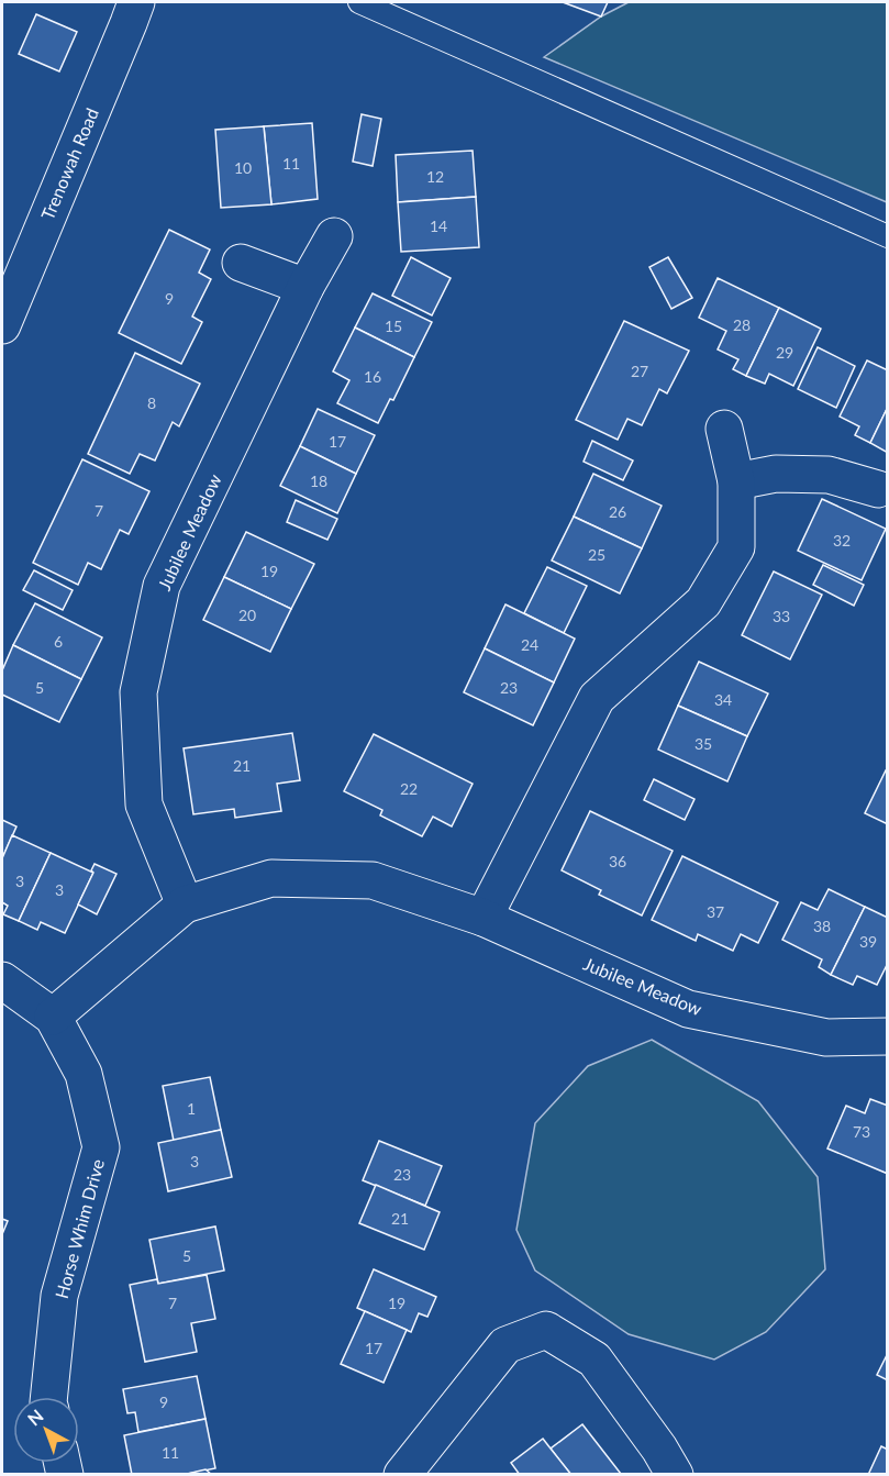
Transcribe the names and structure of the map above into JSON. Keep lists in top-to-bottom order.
{
  "streets": {
    "street": ["Trenowah Road", "Jubilee Meadow", "Horse Whim Drive"]
  },
  "crossings": [
    ["Jubilee Meadow", "Horse Whim Drive"]
  ],
  "house_numbers": [
    "11",
    "10",
    "12",
    "14",
    "9",
    "28",
    "15",
    "29",
    "27",
    "16",
    "8",
    "17",
    "18",
    "7",
    "26",
    "32",
    "25",
    "19",
    "20",
    "33",
    "6",
    "24",
    "5",
    "23",
    "34",
    "35",
    "21",
    "22",
    "36",
    "3",
    "3",
    "37",
    "38",
    "39",
    "1",
    "73",
    "3",
    "23",
    "21",
    "5",
    "7",
    "19",
    "17",
    "9",
    "11"
  ],
  "north": "top left"
}
